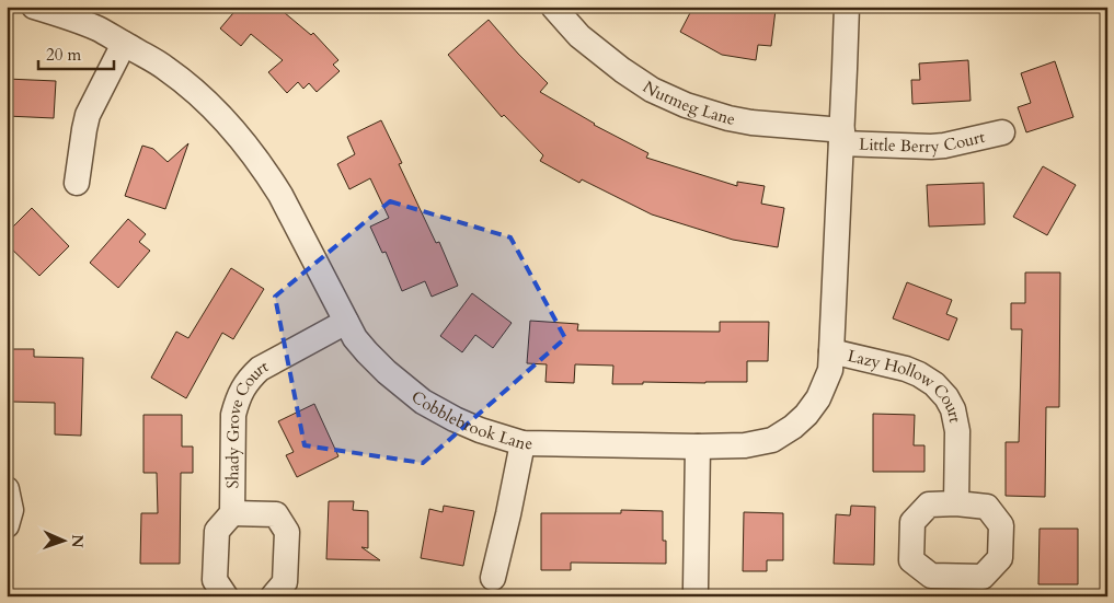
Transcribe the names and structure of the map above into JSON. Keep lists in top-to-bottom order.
{
  "streets": {
    "street": [
      "Nutmeg Lane",
      "Little Berry Court",
      "Lazy Hollow Court",
      "Cobblebrook Lane",
      "Shady Grove Court"
    ]
  },
  "crossings": [
    ["Nutmeg Lane", "Little Berry Court"],
    ["Nutmeg Lane", "Cobblebrook Lane"],
    ["Little Berry Court", "Cobblebrook Lane"],
    ["Lazy Hollow Court", "Cobblebrook Lane"],
    ["Cobblebrook Lane", "Shady Grove Court"]
  ],
  "scale_bar": "20 m",
  "north": "right"
}
